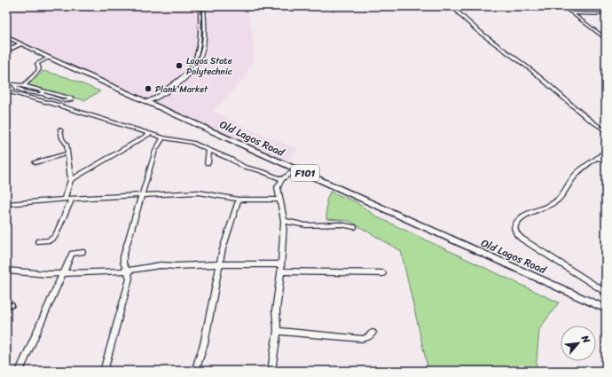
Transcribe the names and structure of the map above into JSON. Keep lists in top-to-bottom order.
{
  "streets": {
    "main road": ["Old Lagos Road", "F101"]
  },
  "places": ["Lagos State Polytechnic", "Plank Market"],
  "north": "top right"
}
